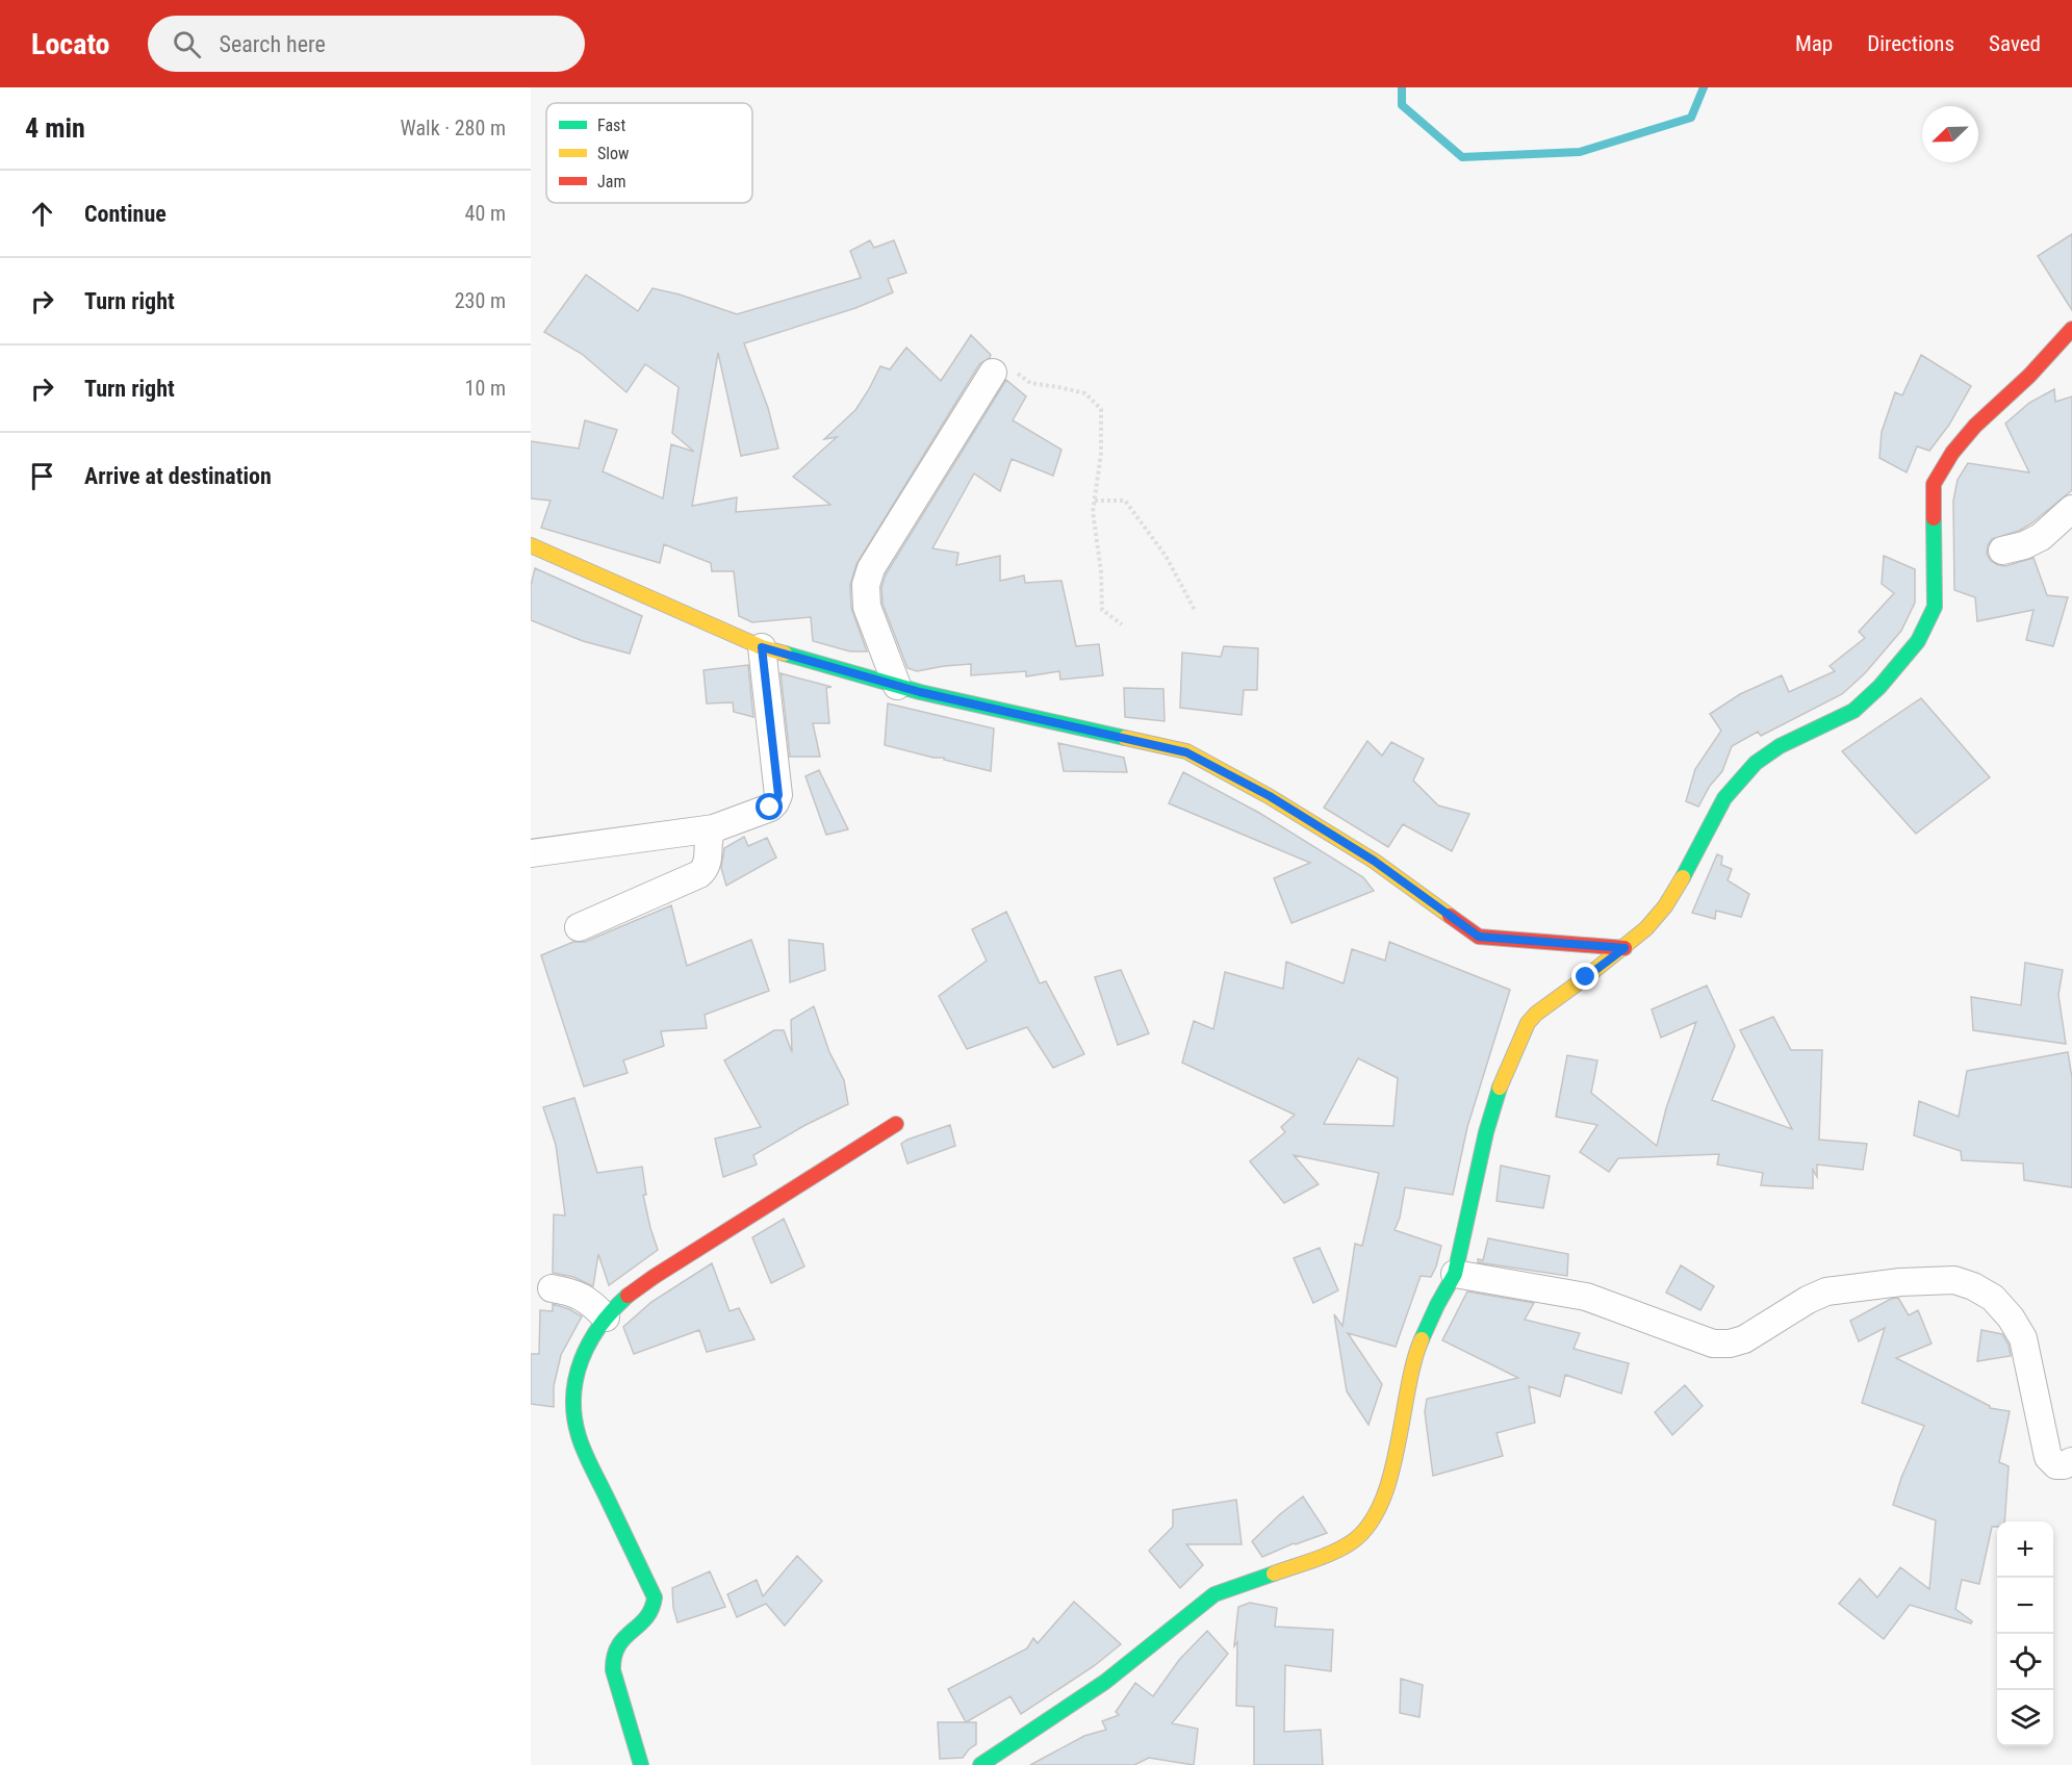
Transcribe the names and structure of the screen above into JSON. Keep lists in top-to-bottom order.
{
  "legend": ["Fast", "Slow", "Jam"],
  "north": "bottom left",
  "page": {
    "header": "Locato",
    "search": "Search here",
    "nav": ["Map", "Directions", "Saved"],
    "heading": ["4 min", "Walk · 280 m"],
    "list": [
      ["Continue", "40 m"],
      ["Turn right", "230 m"],
      ["Turn right", "10 m"],
      "Arrive at destination"
    ],
    "map_buttons": ["+", "−"]
  }
}
